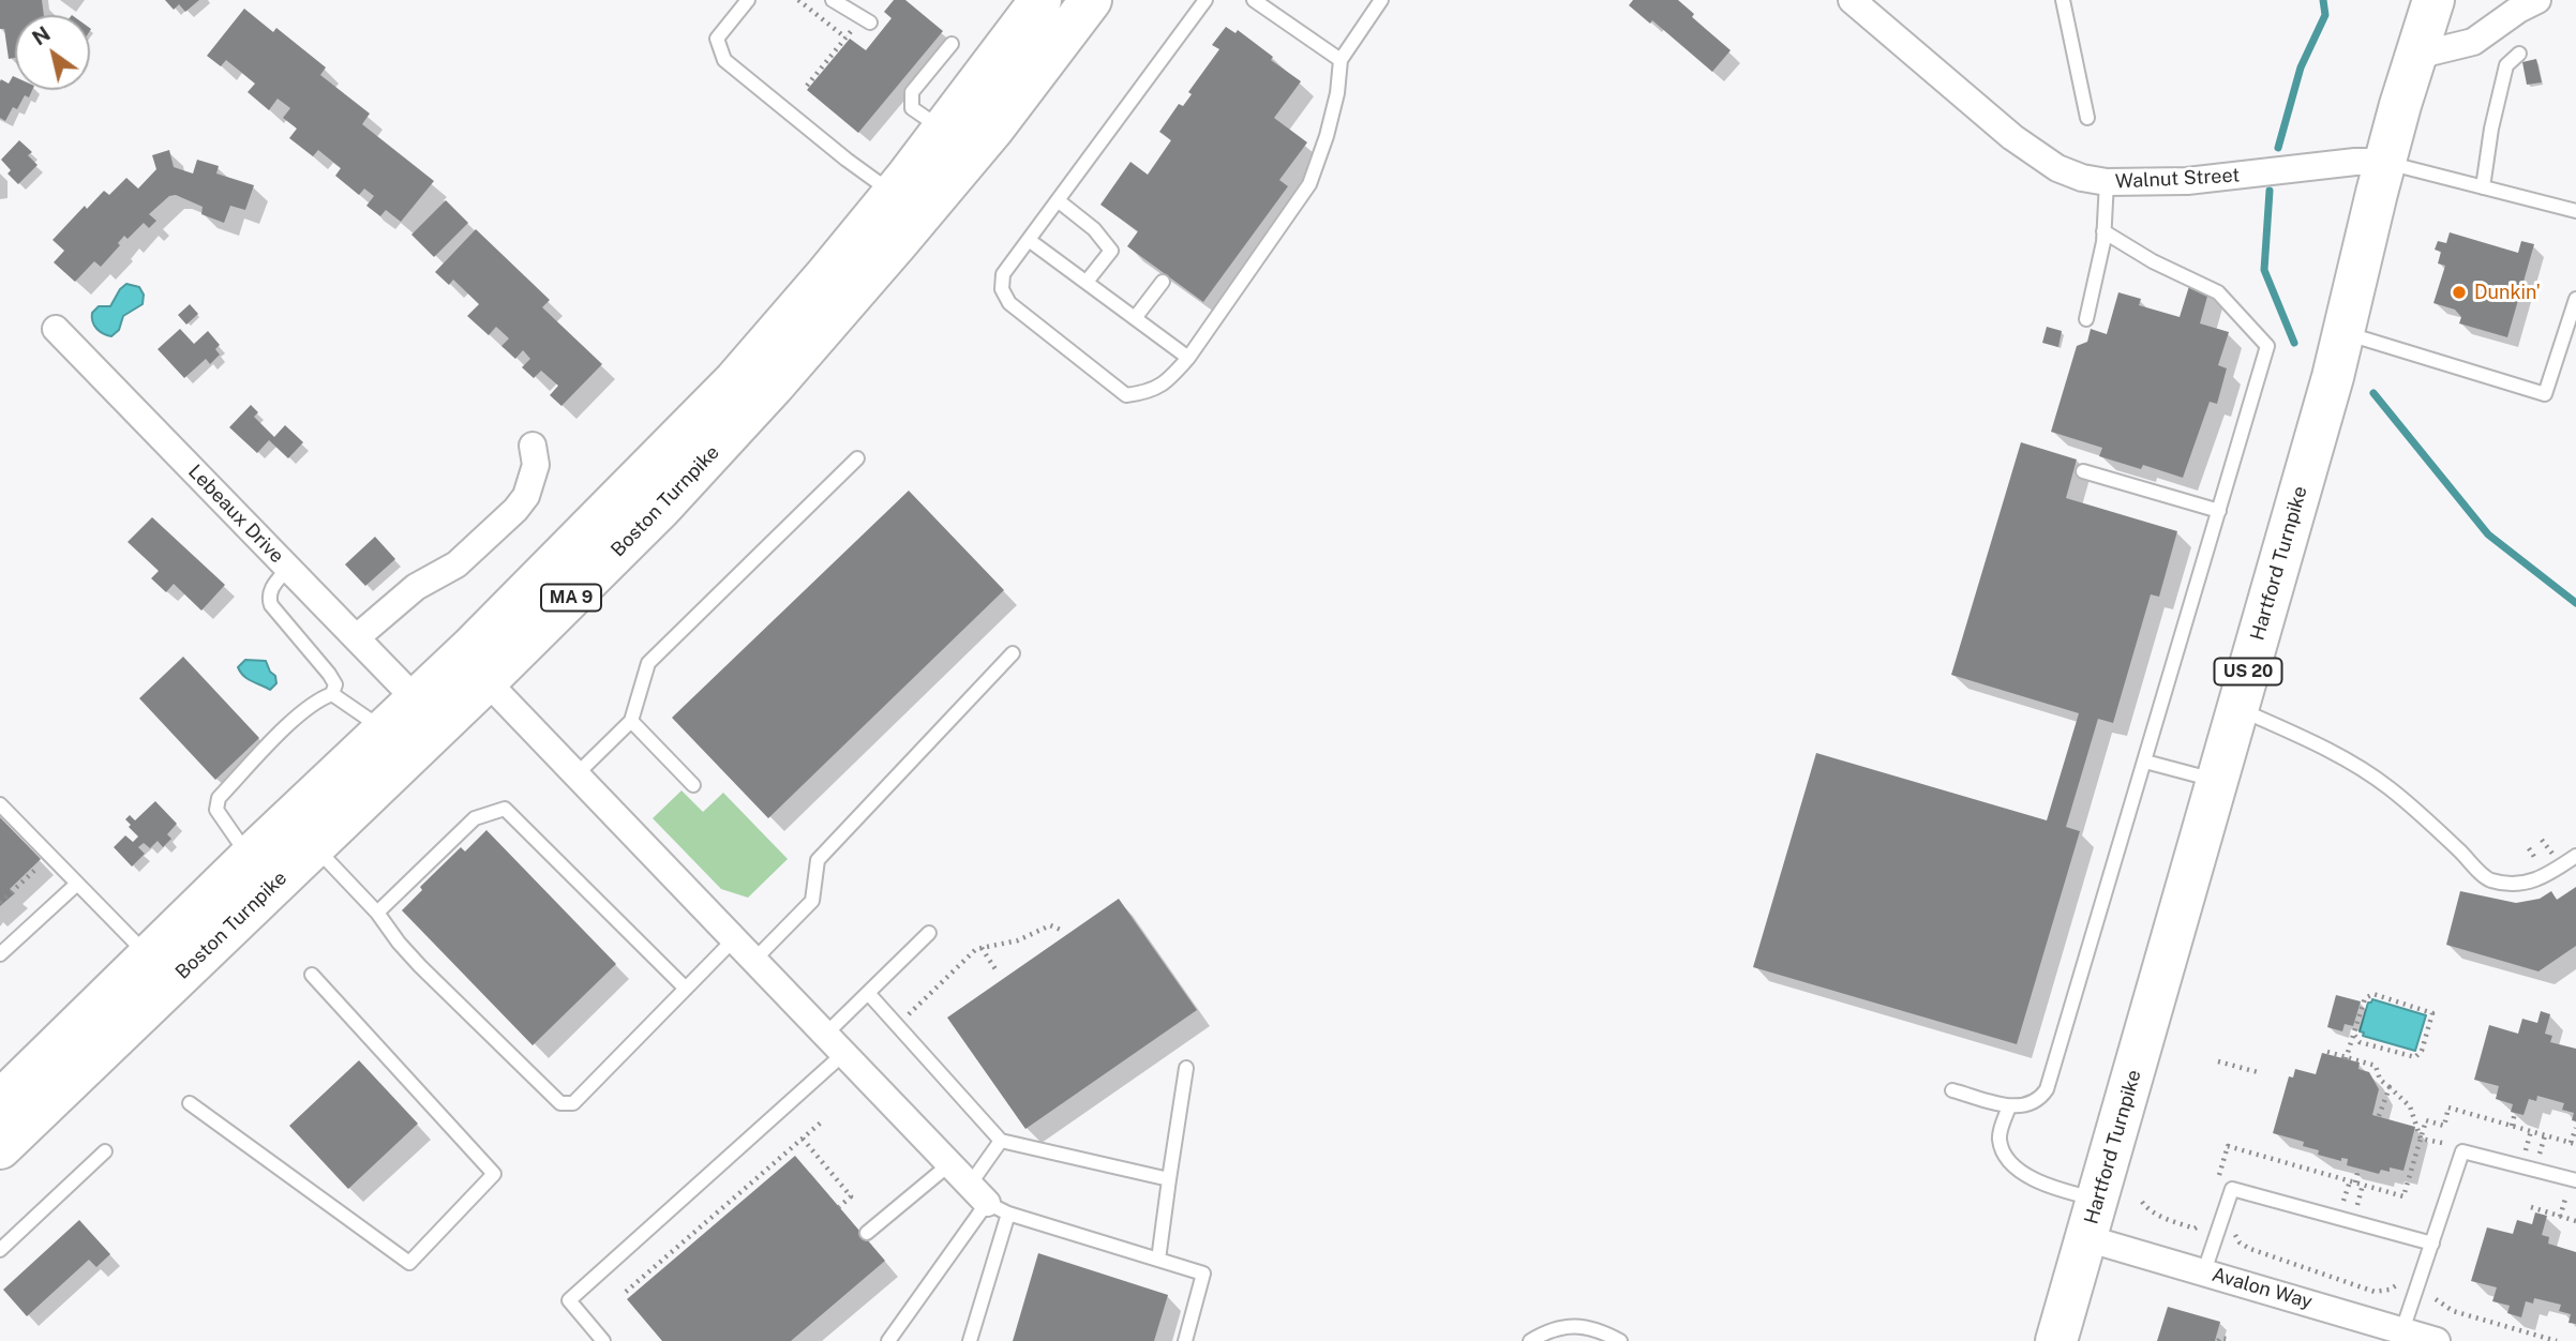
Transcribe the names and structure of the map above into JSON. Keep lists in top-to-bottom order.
{
  "streets": {
    "main road": [
      "Boston Turnpike",
      "Hartford Turnpike",
      "MA 9",
      "US 20"
    ],
    "street": ["Walnut Street", "Lebeaux Drive", "Avalon Way"]
  },
  "crossings": [
    ["Walnut Street", "Hartford Turnpike"],
    ["Boston Turnpike", "Lebeaux Drive"],
    ["Hartford Turnpike", "Avalon Way"]
  ],
  "places": ["Dunkin'"],
  "north": "top left"
}
